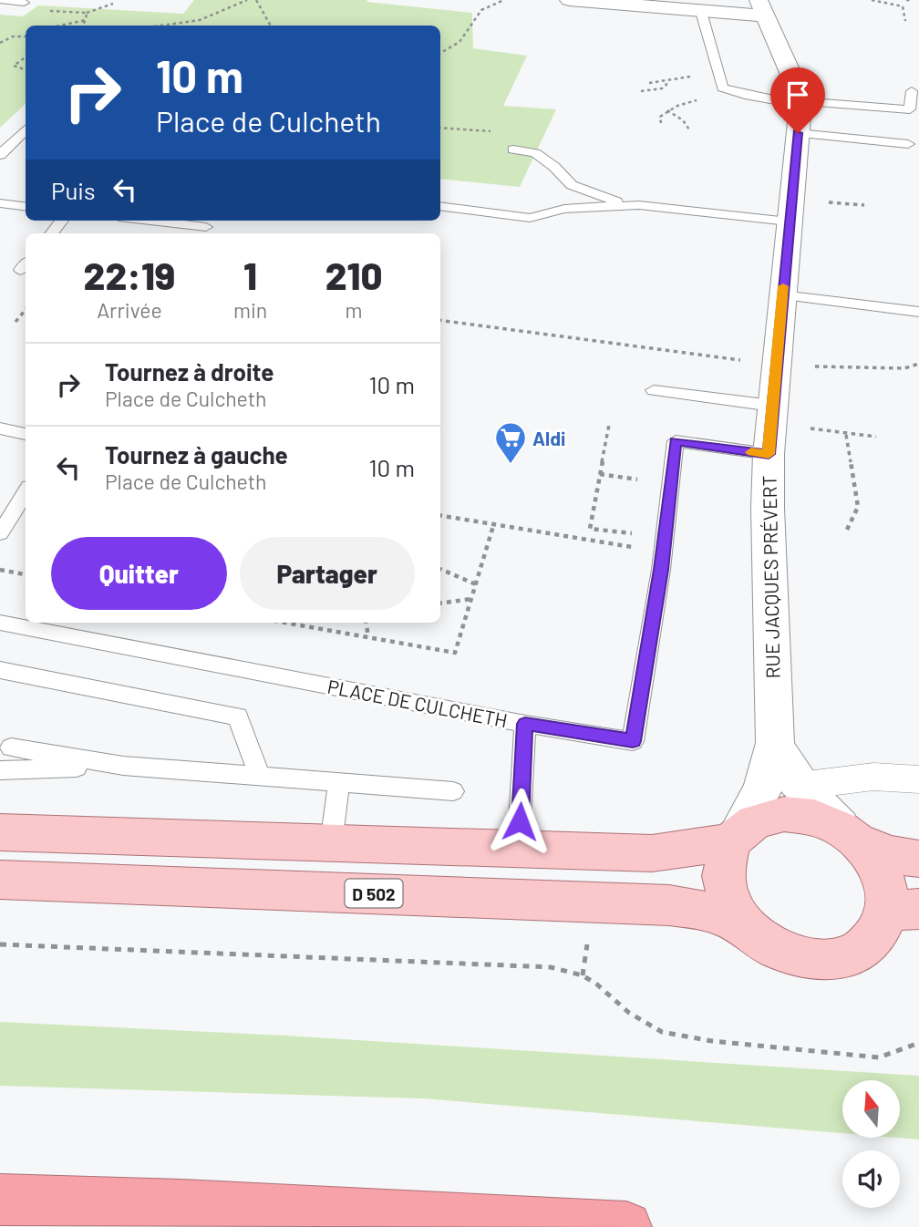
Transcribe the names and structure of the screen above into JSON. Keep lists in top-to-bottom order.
{
  "streets": {
    "main road": ["D 502"],
    "street": ["RUE JACQUES PRÉVERT"],
    "lane": ["PLACE DE CULCHETH"]
  },
  "crossings": [
    ["RUE JACQUES PRÉVERT", "PLACE DE CULCHETH"],
    ["RUE JACQUES PRÉVERT", "D 502"]
  ],
  "places": {
    "supermarket": ["Aldi"]
  },
  "north": "top",
  "page": {
    "turn": ["10 m", "Place de Culcheth"],
    "then": "Puis",
    "eta": [
      "22:19",
      "Arrivée",
      "1",
      "min",
      "210",
      "m"
    ],
    "list": [
      {
        "name": "Tournez à droite",
        "note": "Place de Culcheth",
        "value": "10 m"
      },
      {
        "name": "Tournez à gauche",
        "note": "Place de Culcheth",
        "value": "10 m"
      }
    ],
    "buttons": ["Quitter", "Partager"]
  }
}
